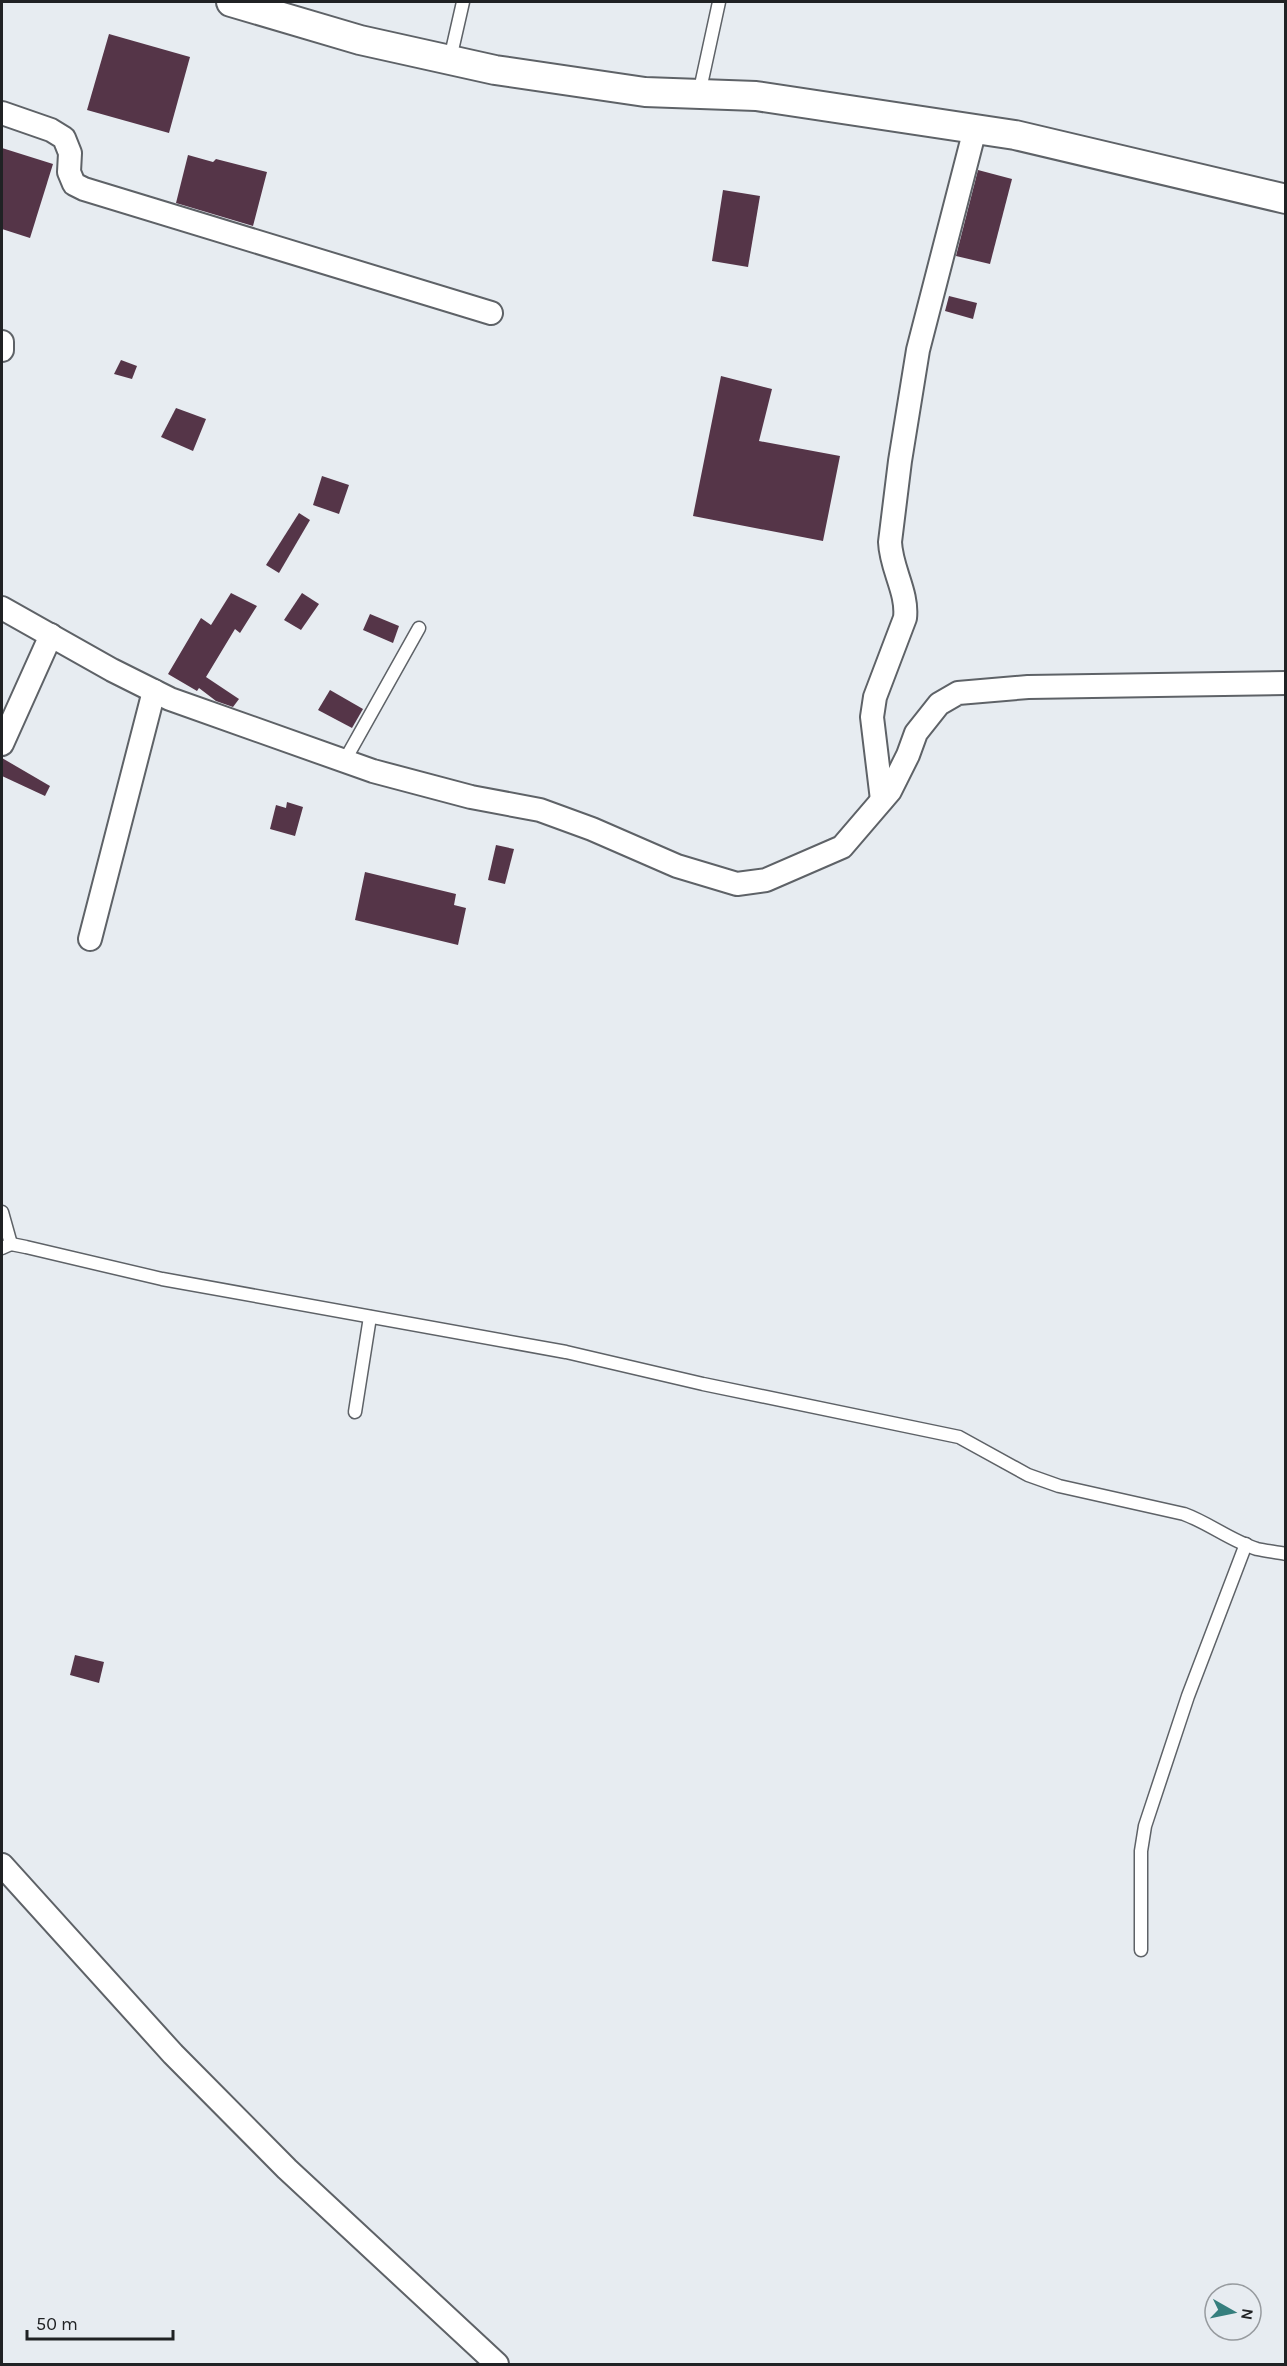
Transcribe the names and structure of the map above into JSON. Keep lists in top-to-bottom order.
{
  "scale_bar": "50 m",
  "north": "right"
}
